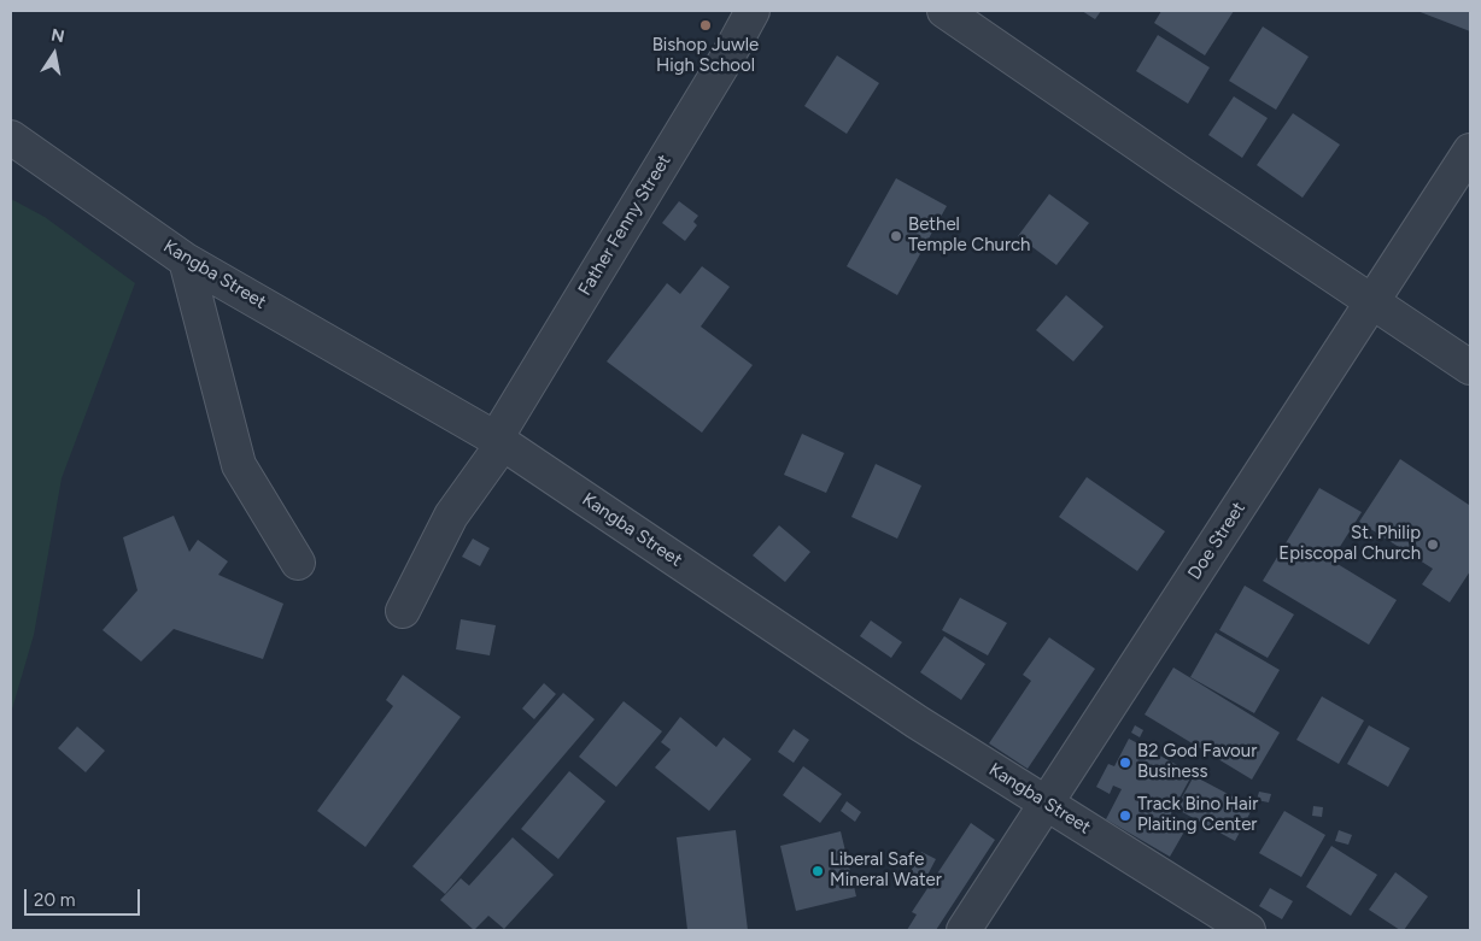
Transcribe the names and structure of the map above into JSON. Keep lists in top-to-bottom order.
{
  "streets": {
    "street": ["Father Fenny Street", "Kangba Street", "Doe Street"]
  },
  "crossings": [
    ["Father Fenny Street", "Kangba Street"],
    ["Kangba Street", "Doe Street"]
  ],
  "places": [
    "Bishop Juwle High School",
    "Bethel Temple Church",
    "St. Philip Episcopal Church",
    "B2 God Favour Business",
    "Track Bino Hair Plaiting Center",
    "Liberal Safe Mineral Water"
  ],
  "scale_bar": "20 m",
  "north": "top"
}
